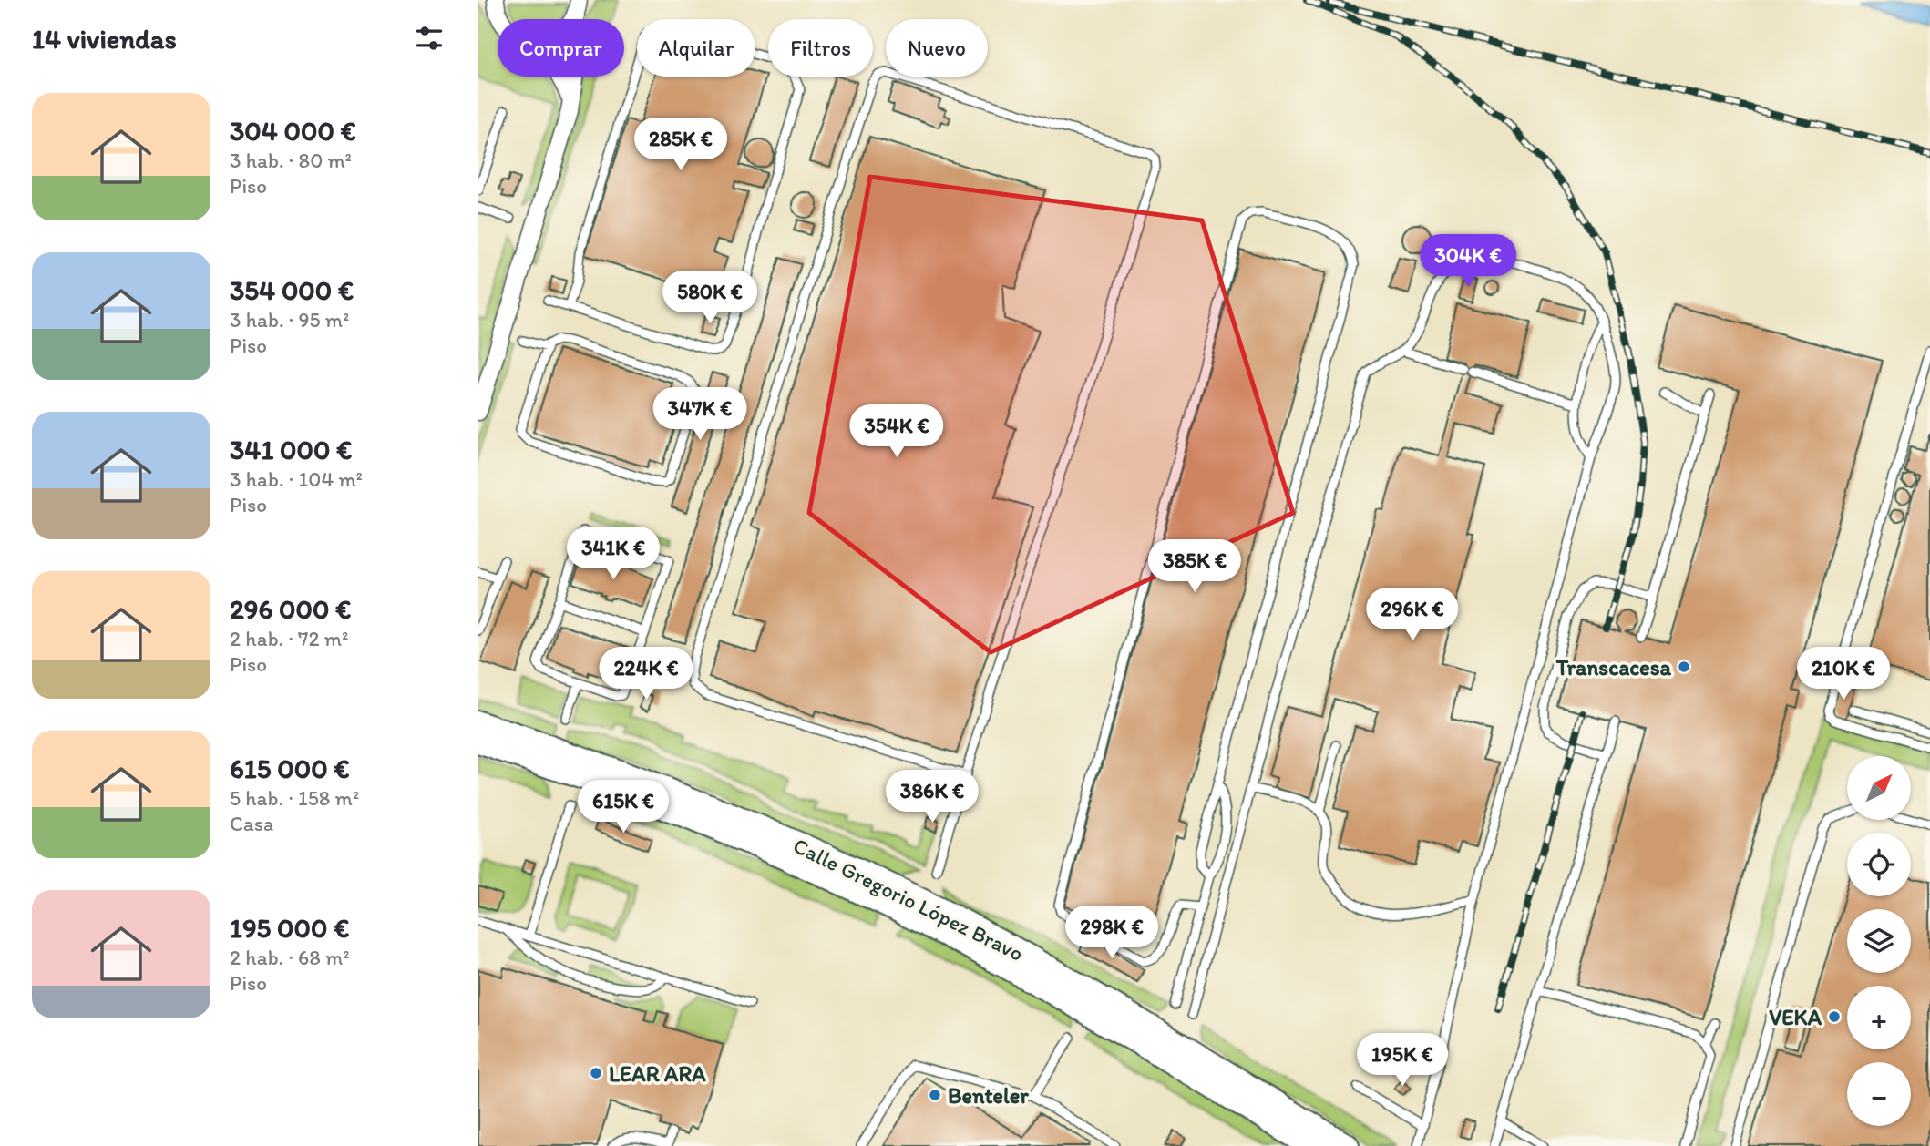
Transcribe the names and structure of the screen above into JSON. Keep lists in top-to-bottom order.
{
  "streets": {
    "main road": ["Calle Gregorio López Bravo"]
  },
  "places": [
    "Transcacesa",
    "VEKA",
    "LEAR ARA",
    "Benteler"
  ],
  "north": "top right",
  "page": {
    "heading": "14 viviendas",
    "chip": [
      "Comprar",
      "Alquilar",
      "Filtros",
      "Nuevo"
    ],
    "list": [
      {
        "name": "304 000 €",
        "note": "3 hab. · 80 m² · Piso"
      },
      {
        "name": "354 000 €",
        "note": "3 hab. · 95 m² · Piso"
      },
      {
        "name": "341 000 €",
        "note": "3 hab. · 104 m² · Piso"
      },
      {
        "name": "296 000 €",
        "note": "2 hab. · 72 m² · Piso"
      },
      {
        "name": "615 000 €",
        "note": "5 hab. · 158 m² · Casa"
      },
      {
        "name": "195 000 €",
        "note": "2 hab. · 68 m² · Piso"
      }
    ],
    "price": [
      "285K €",
      "304K €",
      "580K €",
      "347K €",
      "354K €",
      "341K €",
      "385K €",
      "296K €",
      "224K €",
      "210K €",
      "386K €",
      "615K €",
      "298K €",
      "195K €"
    ],
    "map_buttons": ["+", "−"]
  }
}
